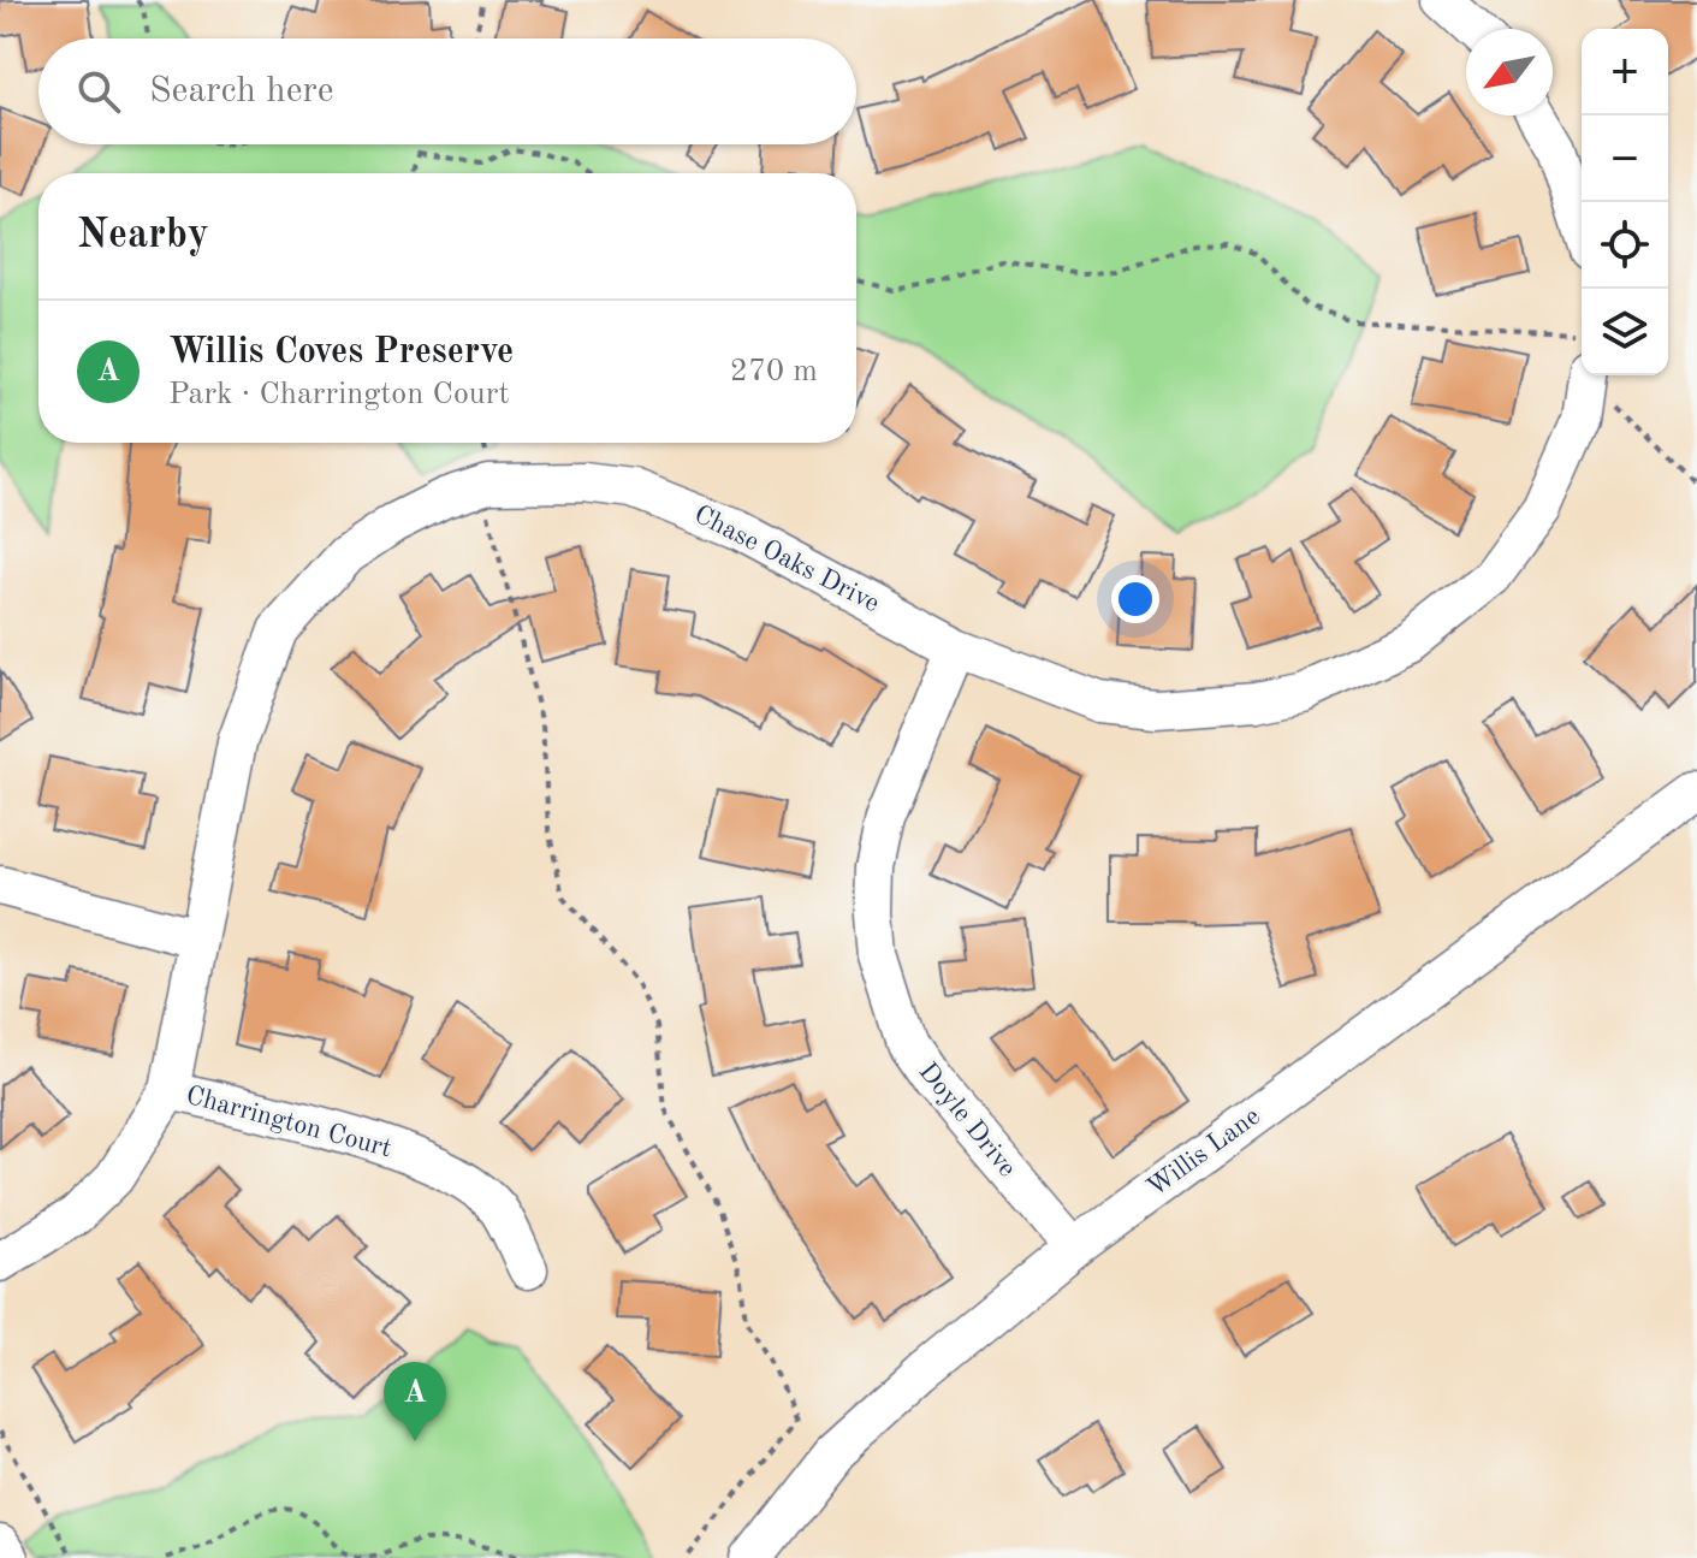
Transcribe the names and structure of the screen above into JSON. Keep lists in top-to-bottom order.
{
  "streets": {
    "street": [
      "Chase Oaks Drive",
      "Doyle Drive",
      "Charrington Court",
      "Willis Lane"
    ]
  },
  "crossings": [
    ["Chase Oaks Drive", "Doyle Drive"],
    ["Chase Oaks Drive", "Charrington Court"],
    ["Doyle Drive", "Willis Lane"]
  ],
  "north": "bottom left",
  "page": {
    "map_buttons": ["+", "−"],
    "search": "Search here",
    "heading": "Nearby",
    "list": [
      {
        "mark": "A",
        "name": "Willis Coves Preserve",
        "note": "Park · Charrington Court",
        "value": "270 m"
      }
    ],
    "pins": "A"
  }
}
